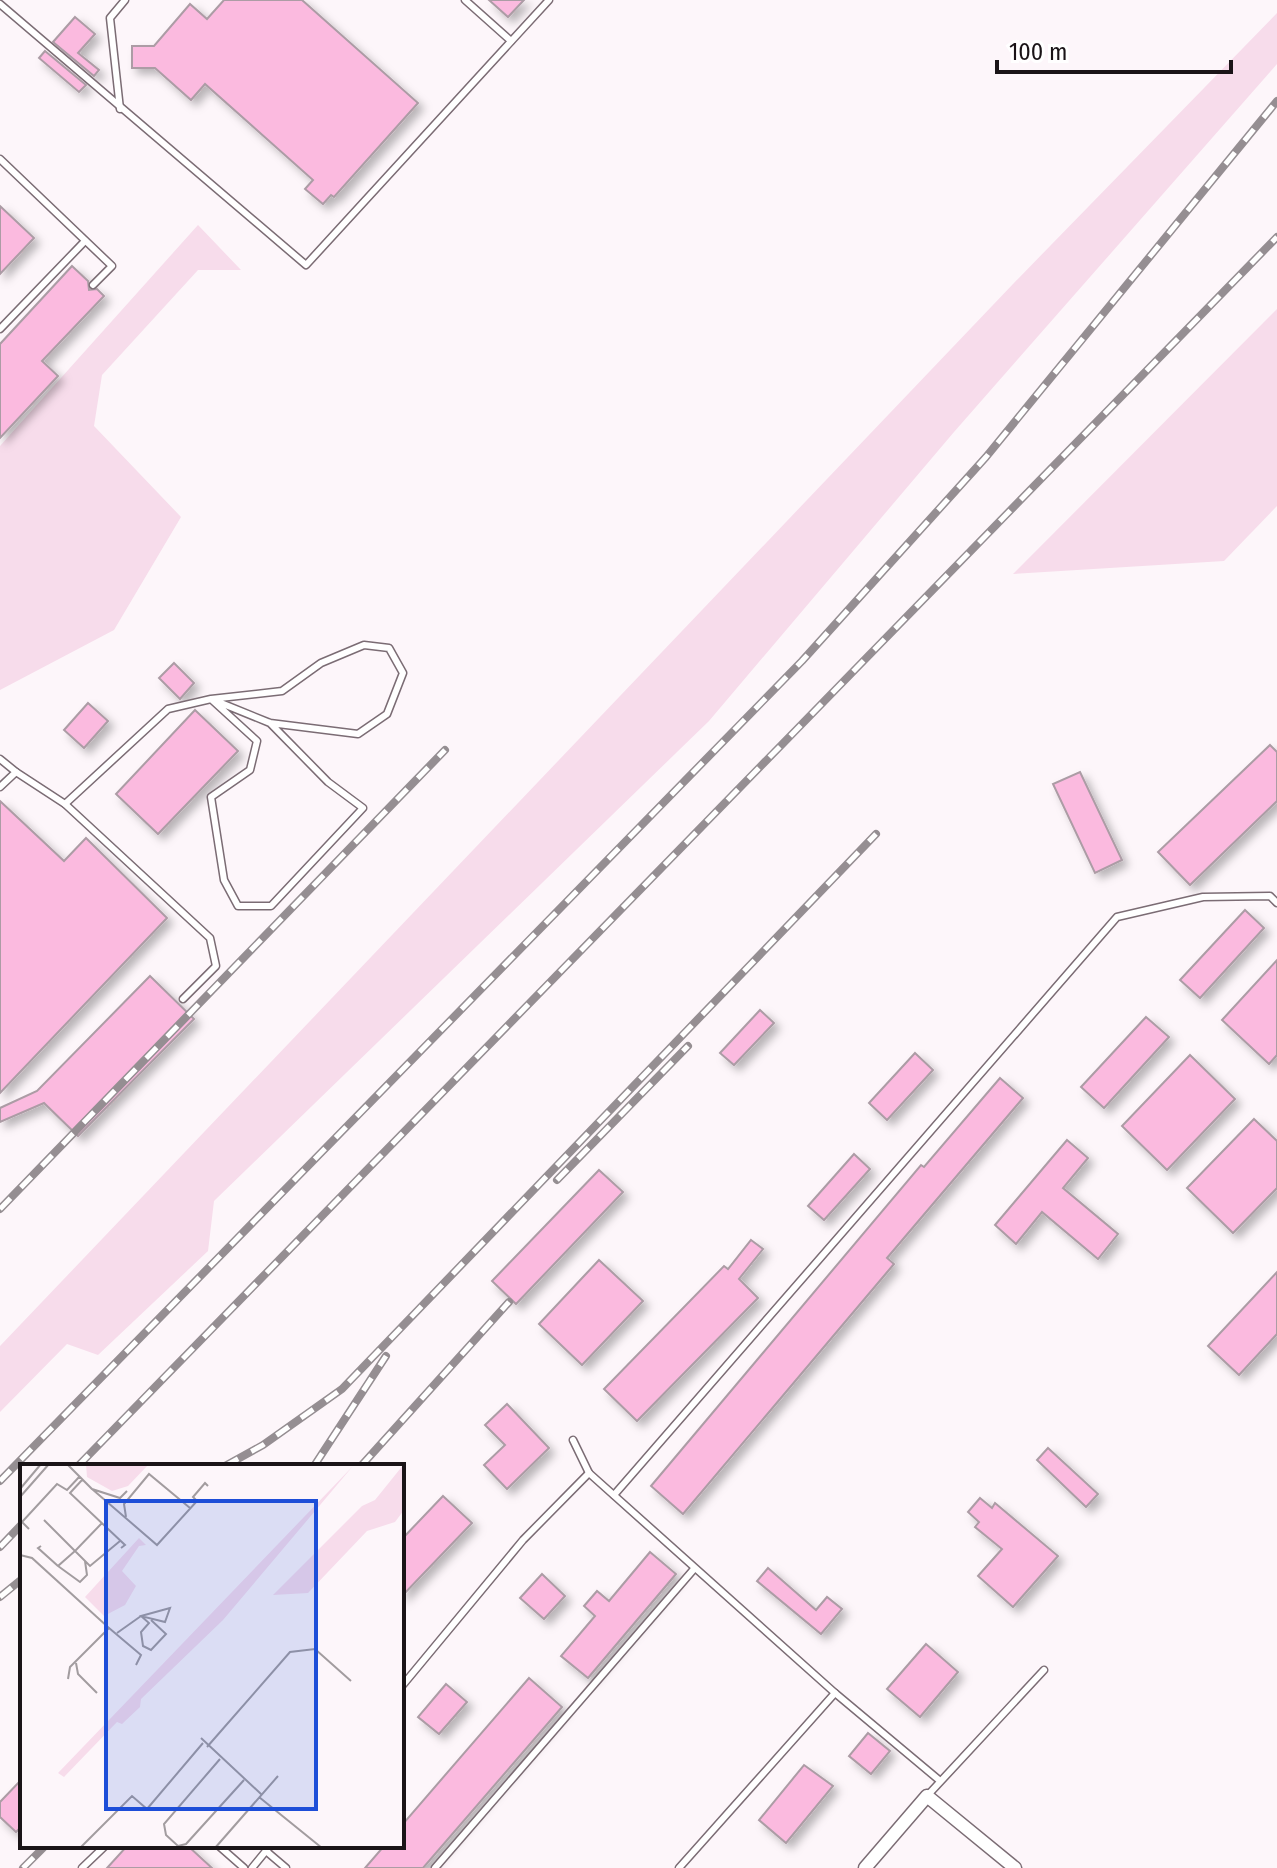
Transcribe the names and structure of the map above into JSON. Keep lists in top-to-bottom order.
{
  "scale_bar": "100 m"
}
